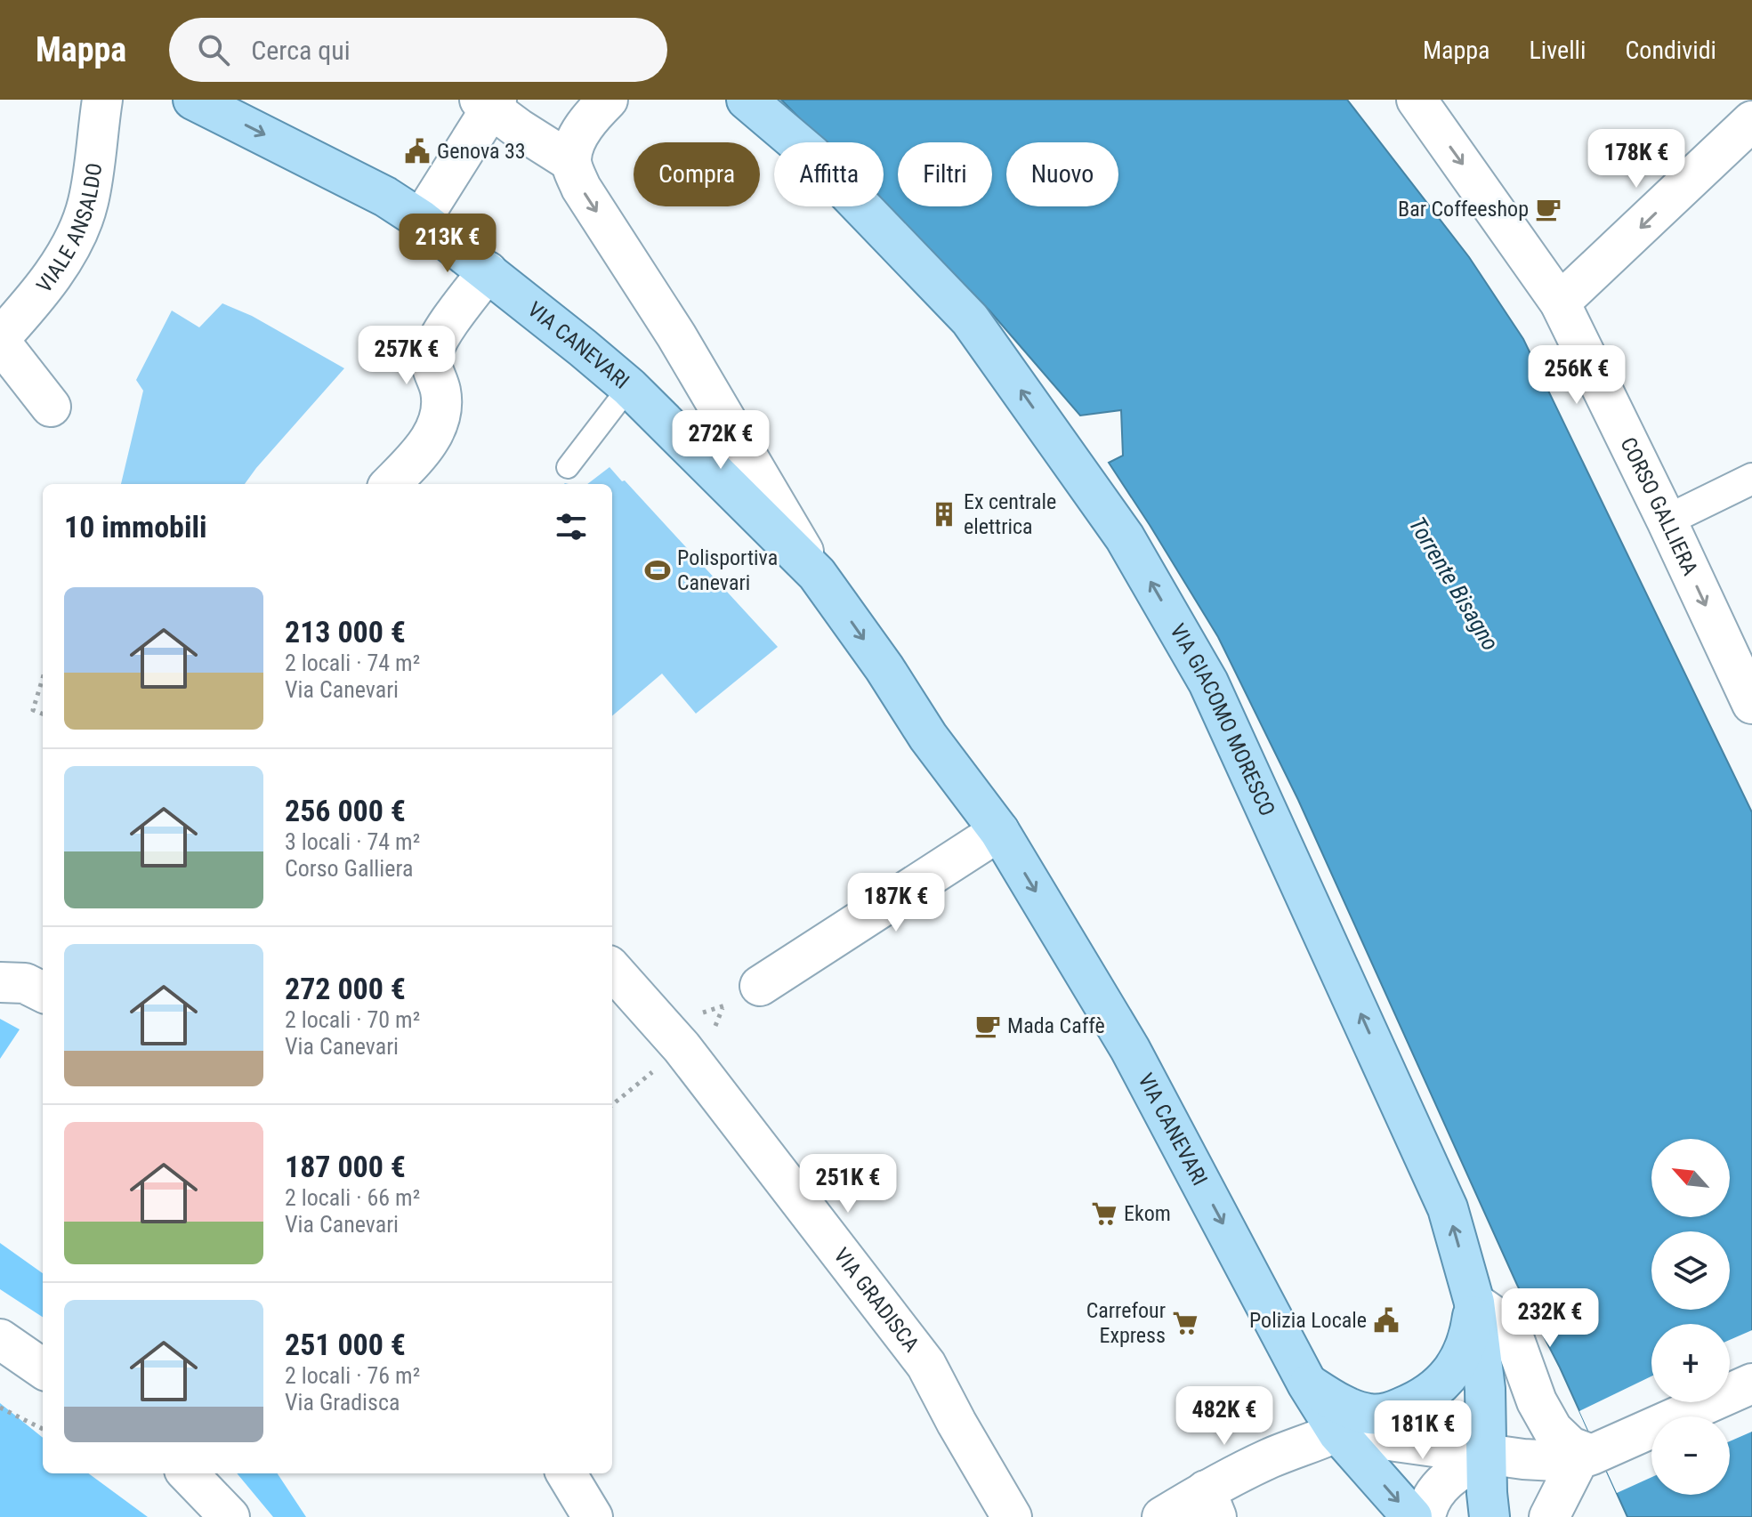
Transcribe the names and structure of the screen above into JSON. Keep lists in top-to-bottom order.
{
  "streets": {
    "main road": ["VIA CANEVARI", "VIA GIACOMO MORESCO"],
    "street": ["VIALE ANSALDO", "CORSO GALLIERA", "VIA GRADISCA"]
  },
  "one_way": ["CORSO GALLIERA", "VIA GIACOMO MORESCO"],
  "water": ["Torrente Bisagno"],
  "places": {
    "public building": ["Genova 33", "Polizia Locale"],
    "cafe": ["Bar Coffeeshop", "Mada Caffè"],
    "building": ["Ex centrale elettrica"],
    "sports": ["Polisportiva Canevari"],
    "supermarket": ["Ekom", "Carrefour Express"]
  },
  "north": "top left",
  "page": {
    "header": "Mappa",
    "search": "Cerca qui",
    "nav": ["Mappa", "Livelli", "Condividi"],
    "price": [
      "178K €",
      "213K €",
      "257K €",
      "256K €",
      "272K €",
      "187K €",
      "251K €",
      "232K €",
      "482K €",
      "181K €"
    ],
    "chip": [
      "Compra",
      "Affitta",
      "Filtri",
      "Nuovo"
    ],
    "heading": "10 immobili",
    "list": [
      {
        "name": "213 000 €",
        "note": "2 locali · 74 m² · Via Canevari"
      },
      {
        "name": "256 000 €",
        "note": "3 locali · 74 m² · Corso Galliera"
      },
      {
        "name": "272 000 €",
        "note": "2 locali · 70 m² · Via Canevari"
      },
      {
        "name": "187 000 €",
        "note": "2 locali · 66 m² · Via Canevari"
      },
      {
        "name": "251 000 €",
        "note": "2 locali · 76 m² · Via Gradisca"
      }
    ],
    "map_buttons": ["+", "−"]
  }
}
